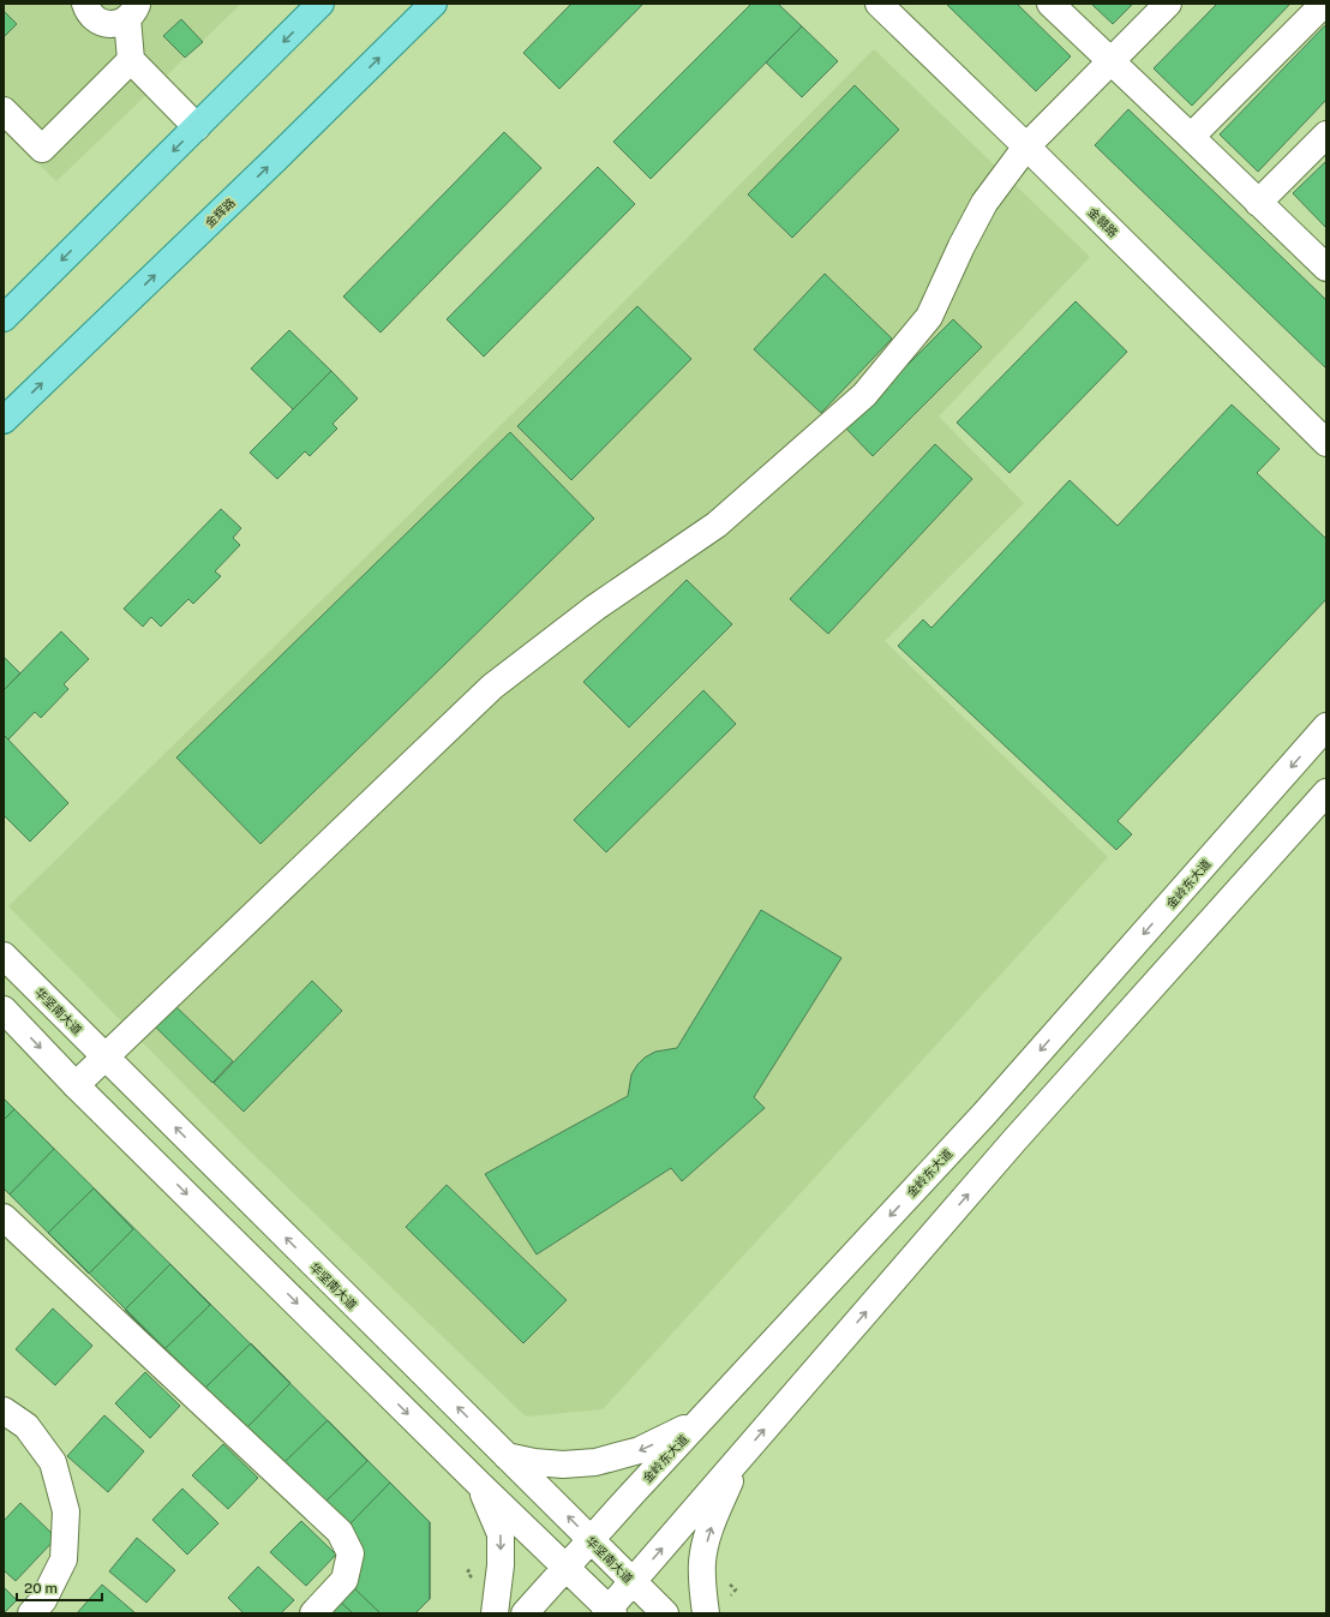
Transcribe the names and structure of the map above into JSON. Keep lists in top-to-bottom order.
{
  "streets": {
    "main road": [
      "金辉路",
      "金赣路",
      "金岭东大道",
      "华坚南大道"
    ]
  },
  "crossings": [
    ["金岭东大道", "华坚南大道"]
  ],
  "scale_bar": "20 m"
}
